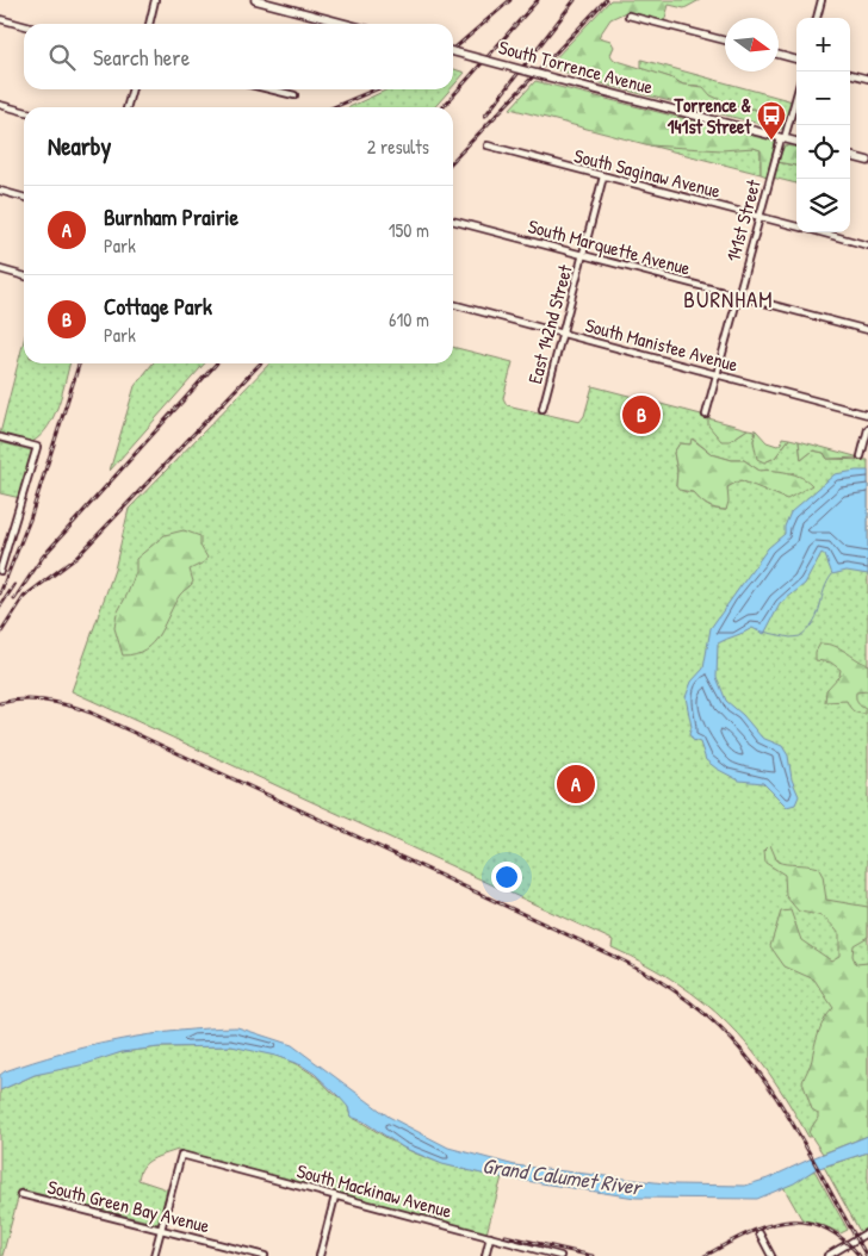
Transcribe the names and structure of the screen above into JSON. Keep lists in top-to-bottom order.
{
  "streets": {
    "main road": ["South Torrence Avenue"],
    "street": [
      "South Saginaw Avenue",
      "141st Street",
      "South Marquette Avenue",
      "East 142nd Street",
      "South Manistee Avenue",
      "South Mackinaw Avenue",
      "South Green Bay Avenue"
    ]
  },
  "crossings": [
    ["South Torrence Avenue", "141st Street"],
    ["South Saginaw Avenue", "141st Street"],
    ["South Saginaw Avenue", "East 142nd Street"],
    ["141st Street", "South Marquette Avenue"],
    ["141st Street", "South Manistee Avenue"],
    ["South Marquette Avenue", "East 142nd Street"],
    ["East 142nd Street", "South Manistee Avenue"],
    ["South Mackinaw Avenue", "South Green Bay Avenue"]
  ],
  "districts": ["BURNHAM"],
  "water": ["Grand Calumet River"],
  "places": {
    "bus stop": ["Torrence & 141st Street"]
  },
  "north": "right",
  "page": {
    "map_buttons": ["+", "−"],
    "search": "Search here",
    "heading": ["Nearby", "2 results"],
    "list": [
      {
        "mark": "A",
        "name": "Burnham Prairie",
        "note": "Park",
        "value": "150 m"
      },
      {
        "mark": "B",
        "name": "Cottage Park",
        "note": "Park",
        "value": "610 m"
      }
    ],
    "pins": ["B", "A"]
  }
}
